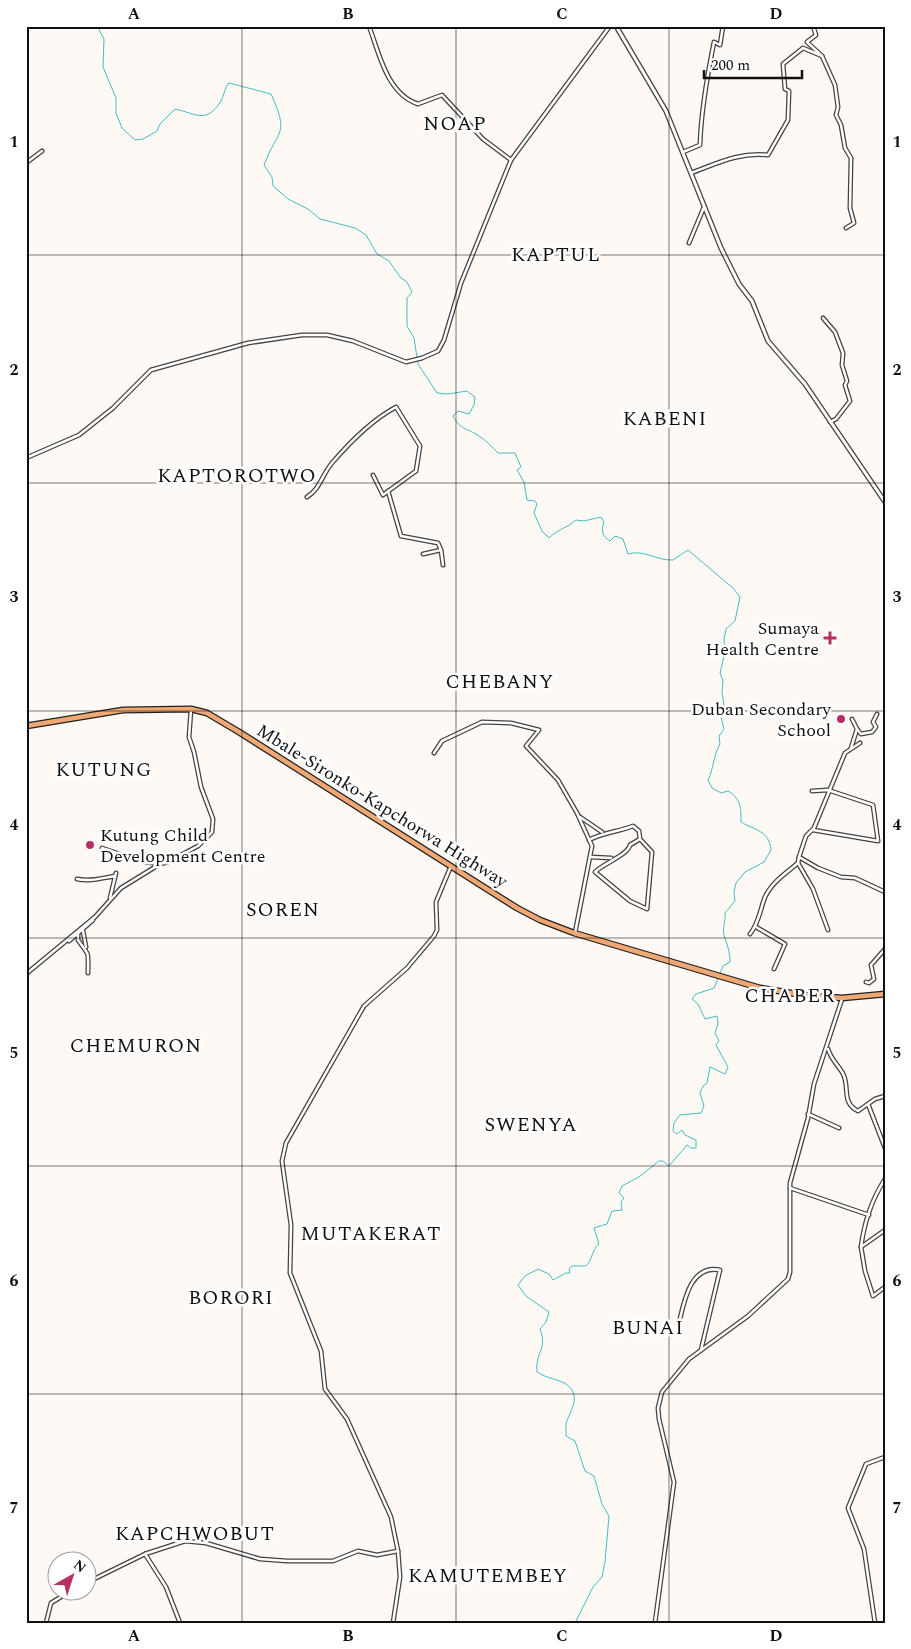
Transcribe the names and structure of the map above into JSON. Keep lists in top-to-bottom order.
{
  "streets": {
    "main road": ["Mbale-Sironko-Kapchorwa Highway"]
  },
  "districts": [
    "NOAP",
    "KAPTUL",
    "KABENI",
    "KAPTOROTWO",
    "CHEBANY",
    "KUTUNG",
    "SOREN",
    "CHABER",
    "CHEMURON",
    "SWENYA",
    "MUTAKERAT",
    "BORORI",
    "BUNAI",
    "KAPCHWOBUT",
    "KAMUTEMBEY"
  ],
  "places": {
    "health": ["Sumaya Health Centre"],
    "other": ["Duban Secondary School", "Kutung Child Development Centre"]
  },
  "scale_bar": "200 m",
  "north": "top right",
  "grid": {
    "columns": [
      "A",
      "B",
      "C",
      "D"
    ],
    "rows": [
      "1",
      "2",
      "3",
      "4",
      "5",
      "6",
      "7"
    ]
  }
}
